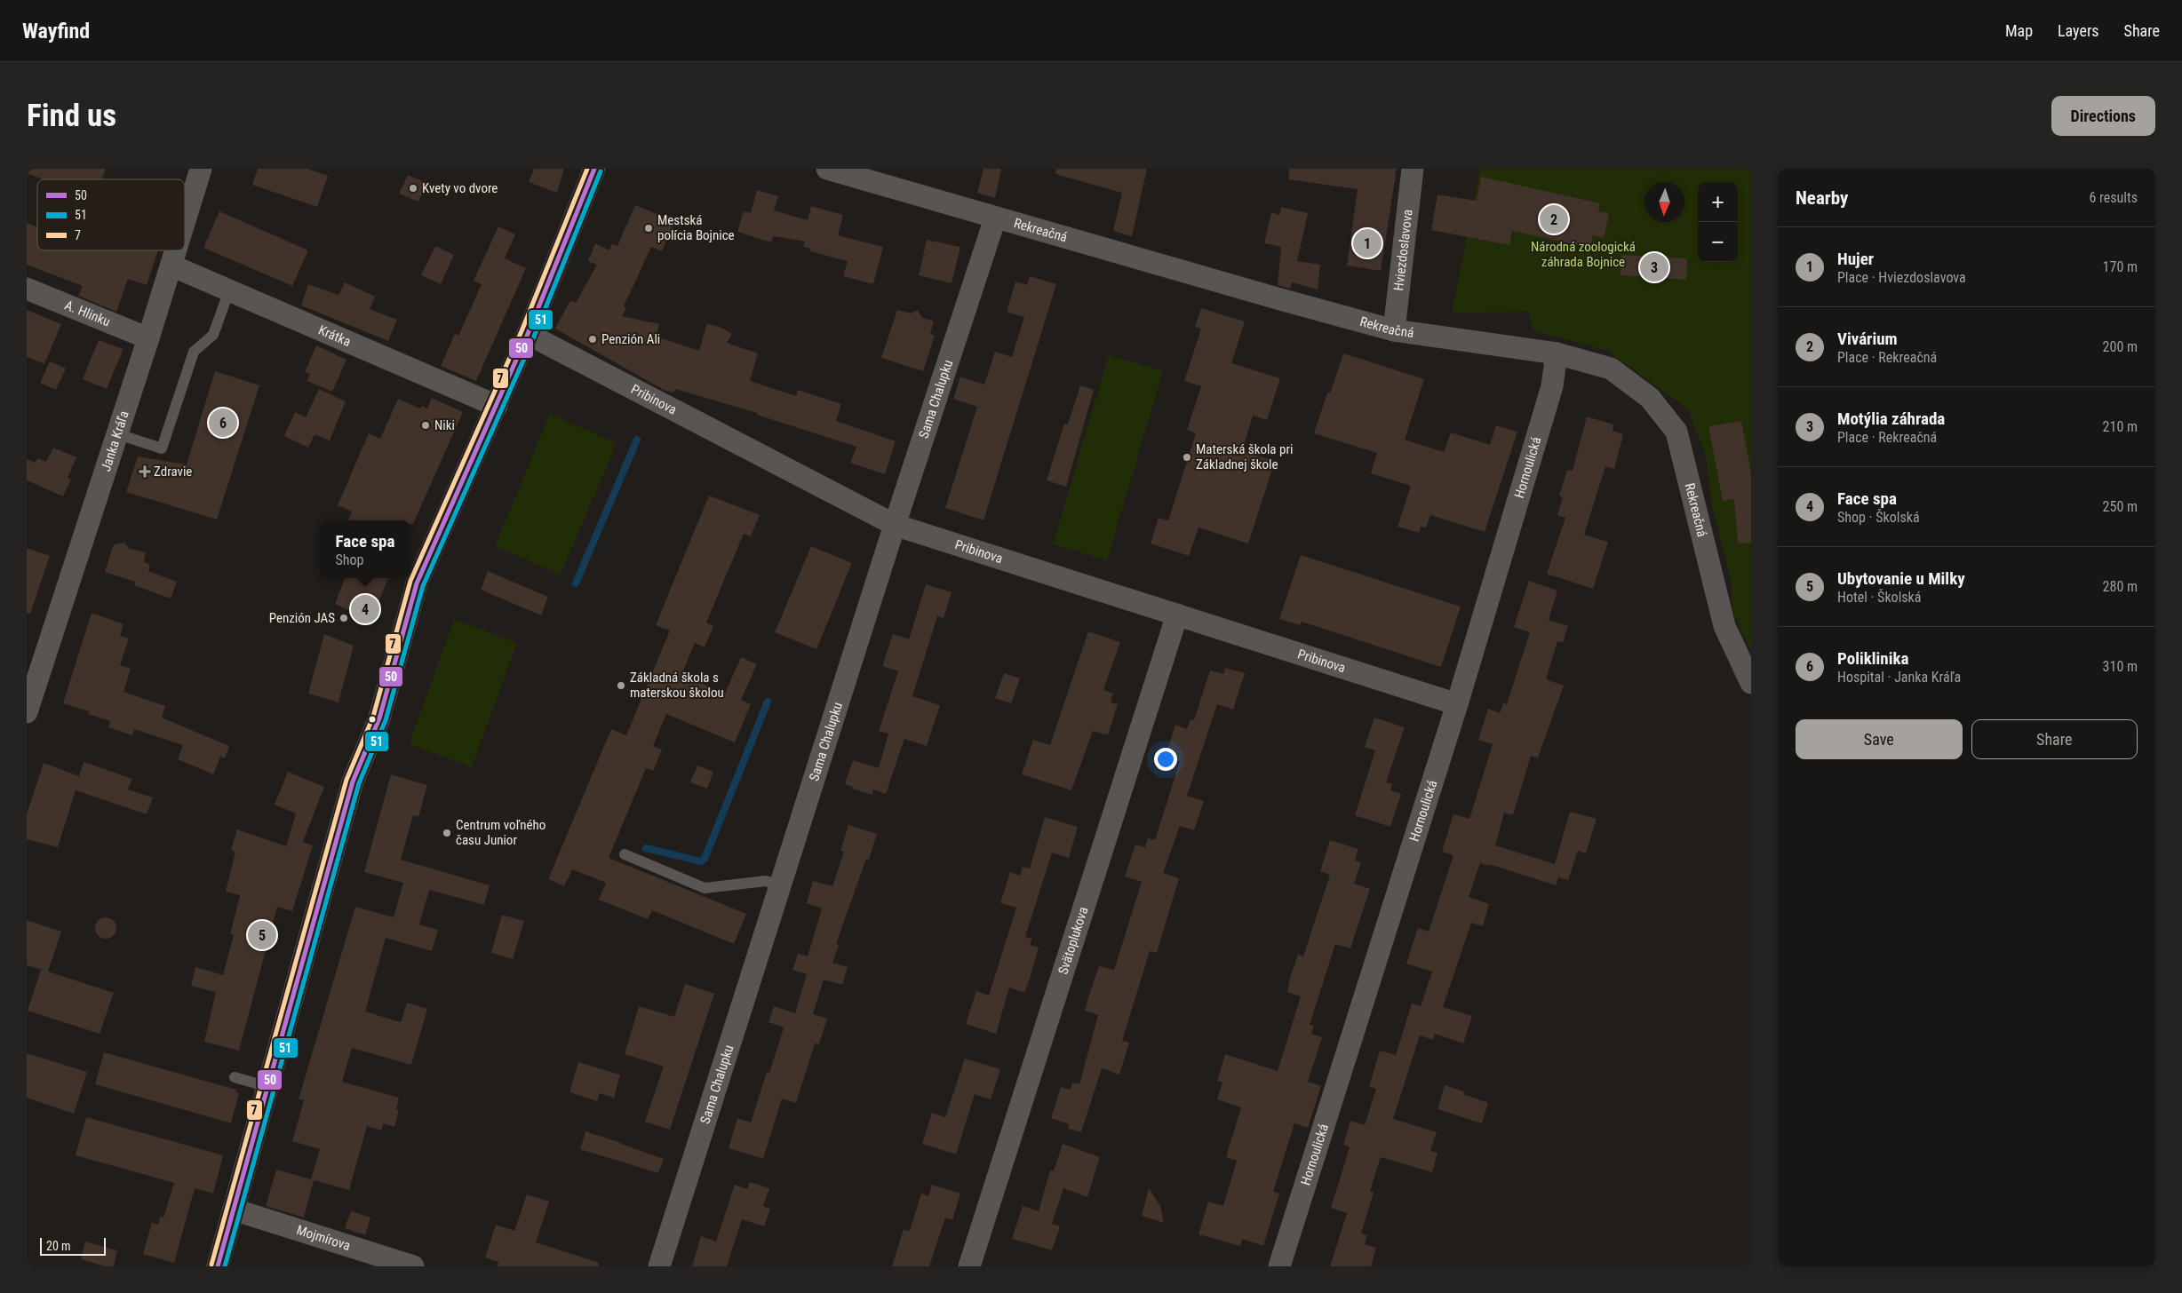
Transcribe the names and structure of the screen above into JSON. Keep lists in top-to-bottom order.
{
  "streets": {
    "street": [
      "Rekreačná",
      "Hviezdoslavova",
      "A. Hlinku",
      "Krátka",
      "Pribinova",
      "Sama Chalupku",
      "Janka Kráľa",
      "Hornoulická",
      "Svätoplukova",
      "Mojmírova"
    ]
  },
  "crossings": [
    ["Rekreačná", "Hviezdoslavova"],
    ["Rekreačná", "Sama Chalupku"],
    ["Rekreačná", "Hornoulická"],
    ["A. Hlinku", "Janka Kráľa"],
    ["Krátka", "Janka Kráľa"],
    ["Pribinova", "Sama Chalupku"],
    ["Pribinova", "Hornoulická"],
    ["Pribinova", "Svätoplukova"]
  ],
  "parks": ["Národná zoologická záhrada Bojnice"],
  "places": {
    "other": [
      "Kvety vo dvore",
      "Mestská polícia Bojnice",
      "Penzión Ali",
      "Niki",
      "Materská škola pri Základnej škole",
      "Penzión JAS",
      "Základná škola s materskou školou",
      "Centrum voľného času Junior"
    ],
    "health": ["Zdravie"]
  },
  "lines": ["transit line 50", "transit line 7", "transit line 51"],
  "legend": ["50", "51", "7"],
  "scale_bar": "20 m",
  "north": "bottom",
  "page": {
    "header": "Wayfind",
    "nav": ["Map", "Layers", "Share"],
    "buttons": [
      "Directions",
      ["Save", "Share"]
    ],
    "title": "Find us",
    "heading": ["Nearby", "6 results"],
    "map_buttons": ["+", "−"],
    "pins": [
      "2",
      "1",
      "3",
      "6",
      "4",
      "5"
    ],
    "list": [
      {
        "mark": "1",
        "name": "Hujer",
        "note": "Place · Hviezdoslavova",
        "value": "170 m"
      },
      {
        "mark": "2",
        "name": "Vivárium",
        "note": "Place · Rekreačná",
        "value": "200 m"
      },
      {
        "mark": "3",
        "name": "Motýlia záhrada",
        "note": "Place · Rekreačná",
        "value": "210 m"
      },
      {
        "mark": "4",
        "name": "Face spa",
        "note": "Shop · Školská",
        "value": "250 m"
      },
      {
        "mark": "5",
        "name": "Ubytovanie u Milky",
        "note": "Hotel · Školská",
        "value": "280 m"
      },
      {
        "mark": "6",
        "name": "Poliklinika",
        "note": "Hospital · Janka Kráľa",
        "value": "310 m"
      }
    ],
    "popup": ["Face spa", "Shop"],
    "scale": "20 m"
  }
}
